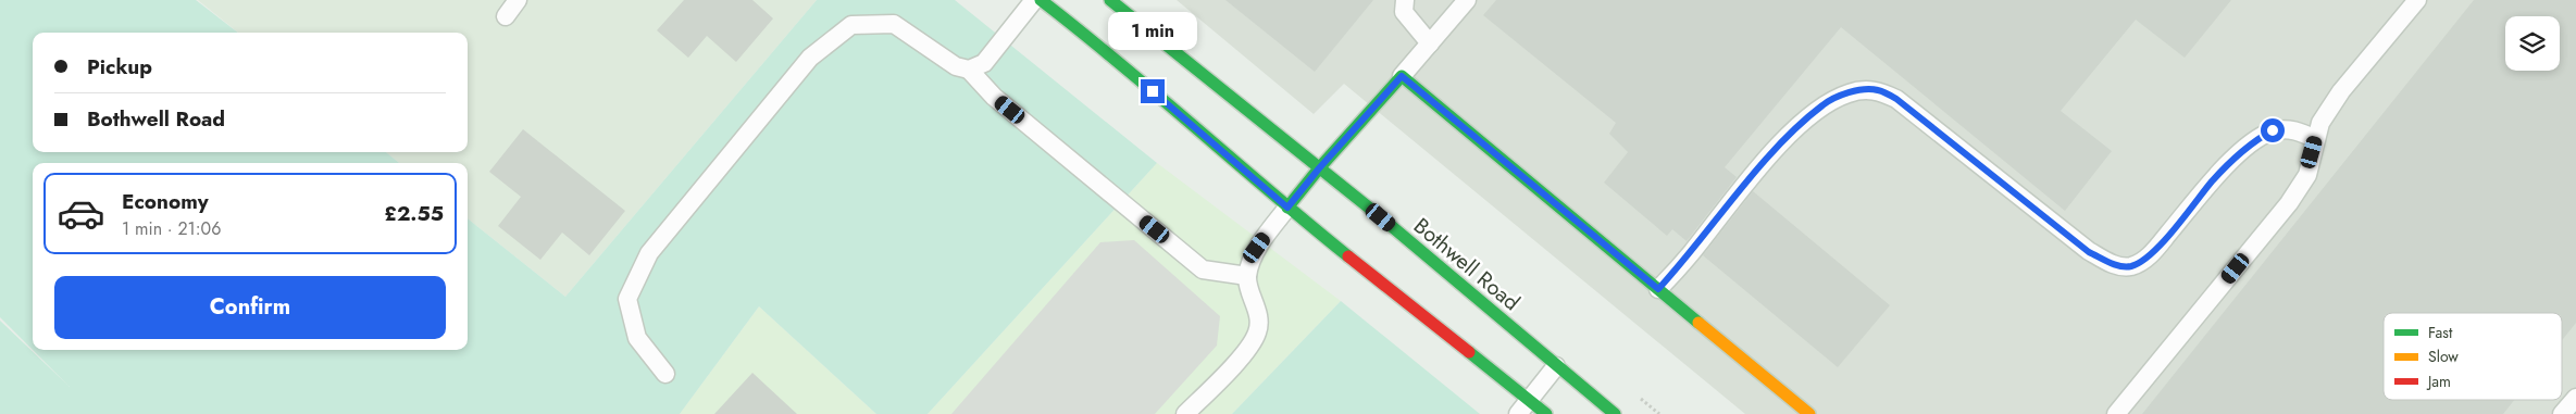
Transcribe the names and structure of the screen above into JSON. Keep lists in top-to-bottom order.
{
  "streets": {
    "main road": ["Bothwell Road"]
  },
  "legend": ["Fast", "Slow", "Jam"],
  "page": {
    "bubble": "1 min",
    "banner": ["Pickup", "Bothwell Road"],
    "list": [
      {
        "name": "Economy",
        "note": "1 min · 21:06",
        "value": "£2.55"
      }
    ],
    "buttons": "Confirm"
  }
}
